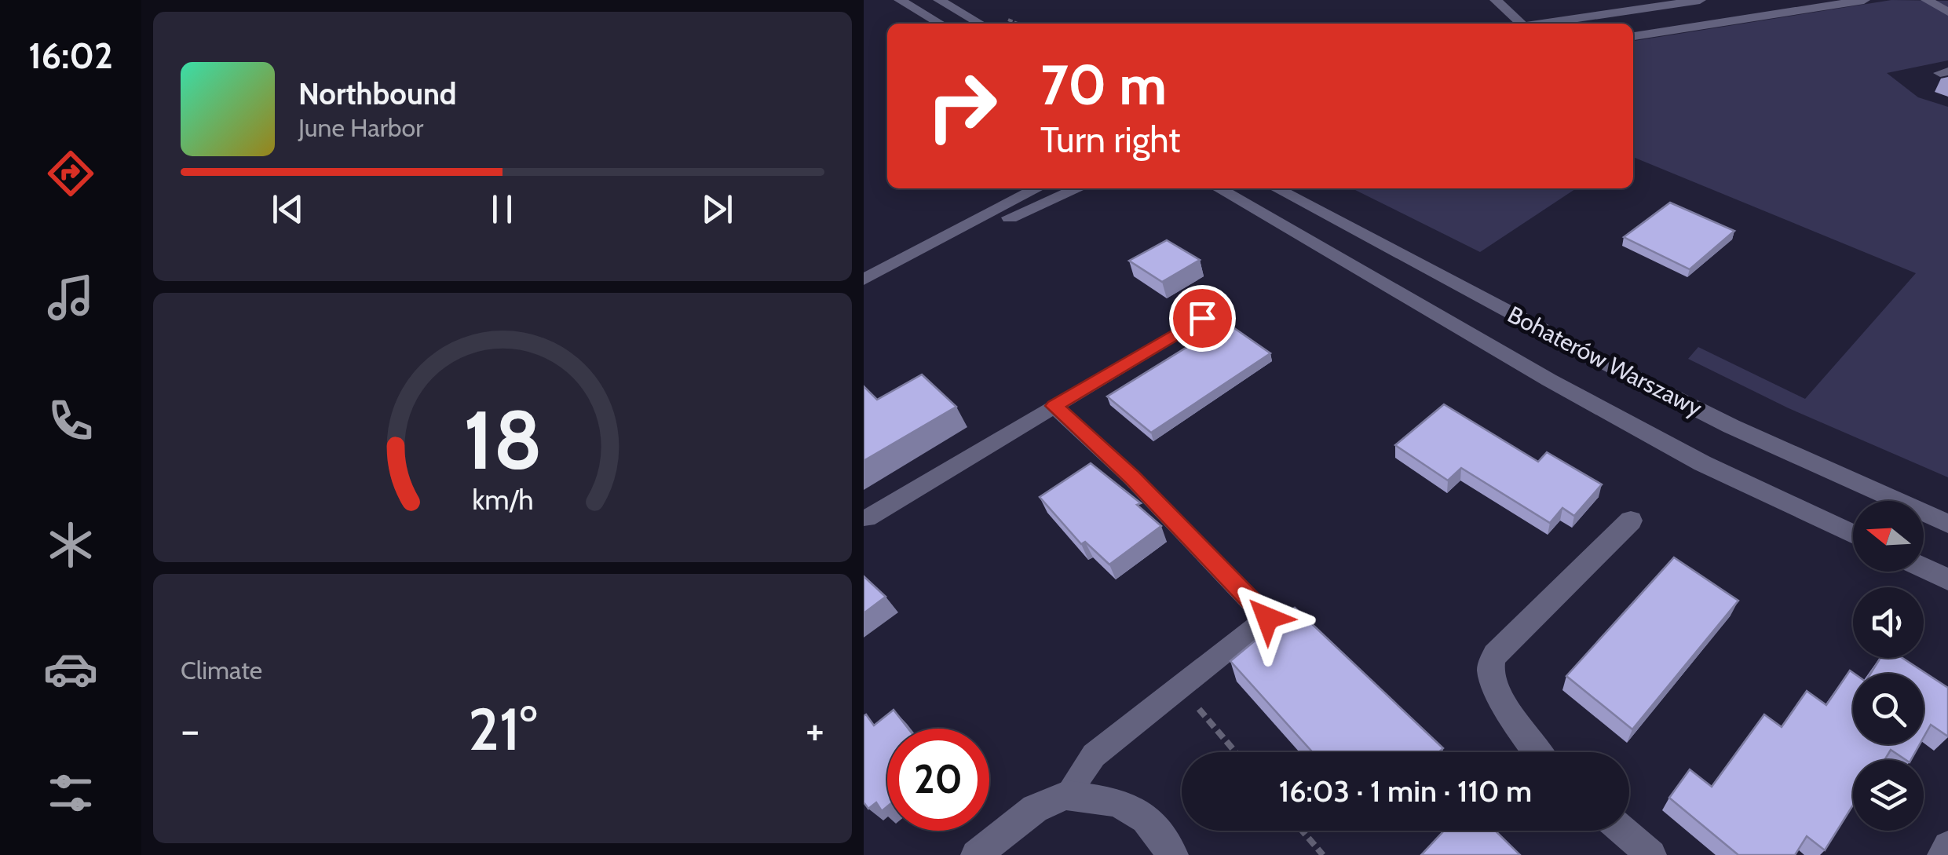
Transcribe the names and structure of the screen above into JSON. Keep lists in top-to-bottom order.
{
  "streets": {
    "main road": ["Bohaterów Warszawy"]
  },
  "north": "left",
  "page": {
    "tabs": "16:02",
    "turn": ["70 m", "Turn right"],
    "song": ["Northbound", "June Harbor"],
    "tile": "Climate",
    "heat": ["−", "21°", "+"],
    "limit": "20",
    "trip": "16:03 · 1 min · 110 m",
    "gauge": ["18", "km/h"]
  }
}
